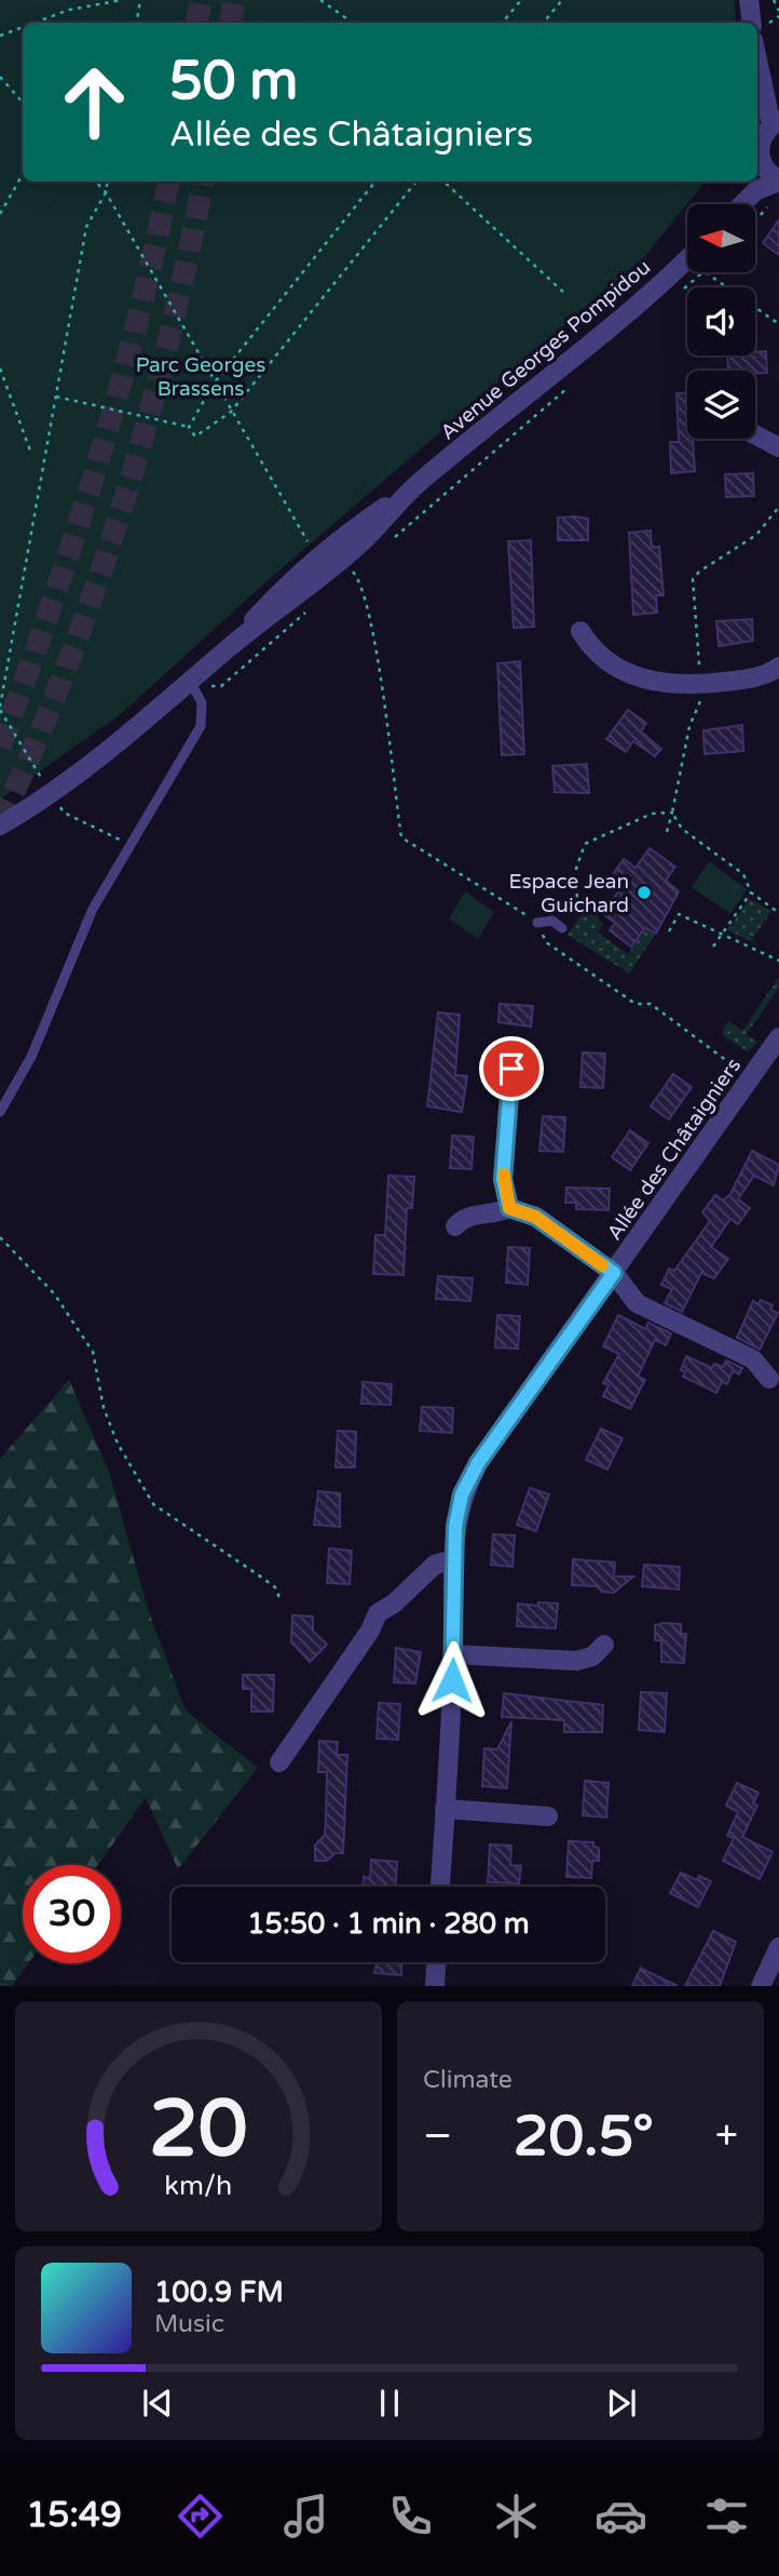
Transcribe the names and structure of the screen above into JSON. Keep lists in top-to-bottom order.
{
  "streets": {
    "street": ["Avenue Georges Pompidou", "Allée des Châtaigniers"]
  },
  "parks": ["Parc Georges Brassens"],
  "places": ["Espace Jean Guichard"],
  "north": "left",
  "page": {
    "turn": ["50 m", "Allée des Châtaigniers"],
    "limit": "30",
    "trip": "15:50 · 1 min · 280 m",
    "tile": "Climate",
    "heat": ["−", "20.5°", "+"],
    "song": ["100.9 FM", "Music"],
    "tabs": "15:49",
    "gauge": ["20", "km/h"]
  }
}
